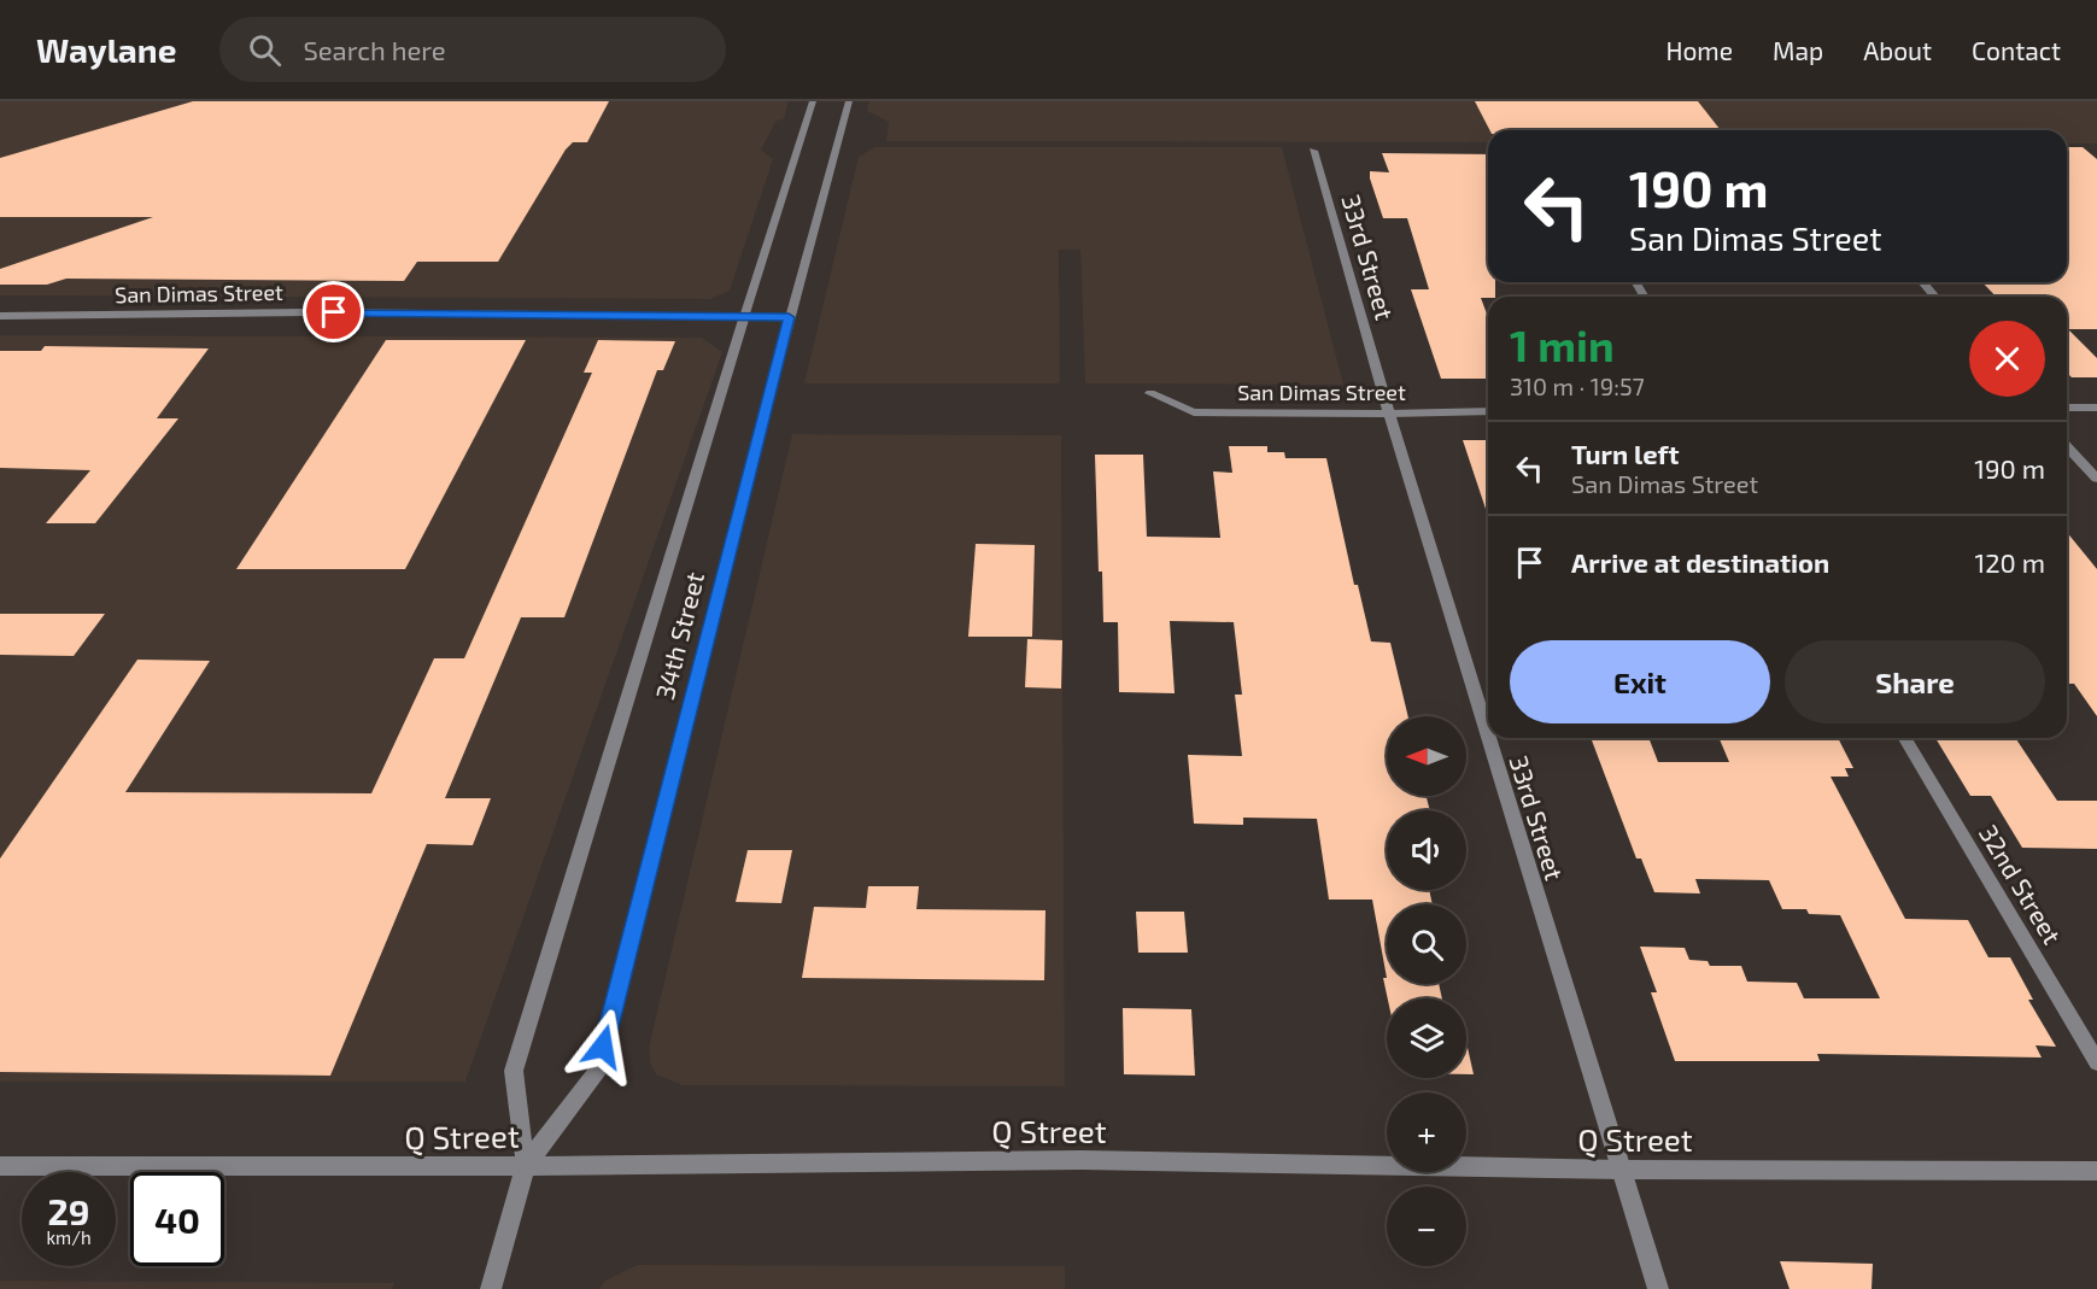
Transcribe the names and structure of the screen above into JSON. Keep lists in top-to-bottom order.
{
  "streets": {
    "street": [
      "33rd Street",
      "San Dimas Street",
      "34th Street",
      "32nd Street",
      "Q Street"
    ]
  },
  "crossings": [
    ["33rd Street", "San Dimas Street"],
    ["33rd Street", "Q Street"],
    ["San Dimas Street", "34th Street"],
    ["34th Street", "Q Street"]
  ],
  "north": "left",
  "page": {
    "header": "Waylane",
    "search": "Search here",
    "nav": [
      "Home",
      "Map",
      "About",
      "Contact"
    ],
    "turn": ["190 m", "San Dimas Street"],
    "heading": ["1 min", "310 m · 19:57"],
    "list": [
      {
        "name": "Turn left",
        "note": "San Dimas Street",
        "value": "190 m"
      },
      {
        "name": "Arrive at destination",
        "value": "120 m"
      }
    ],
    "buttons": ["Exit", "Share"],
    "map_buttons": ["+", "−"],
    "speed": "29 km/h",
    "limit": "40"
  }
}
